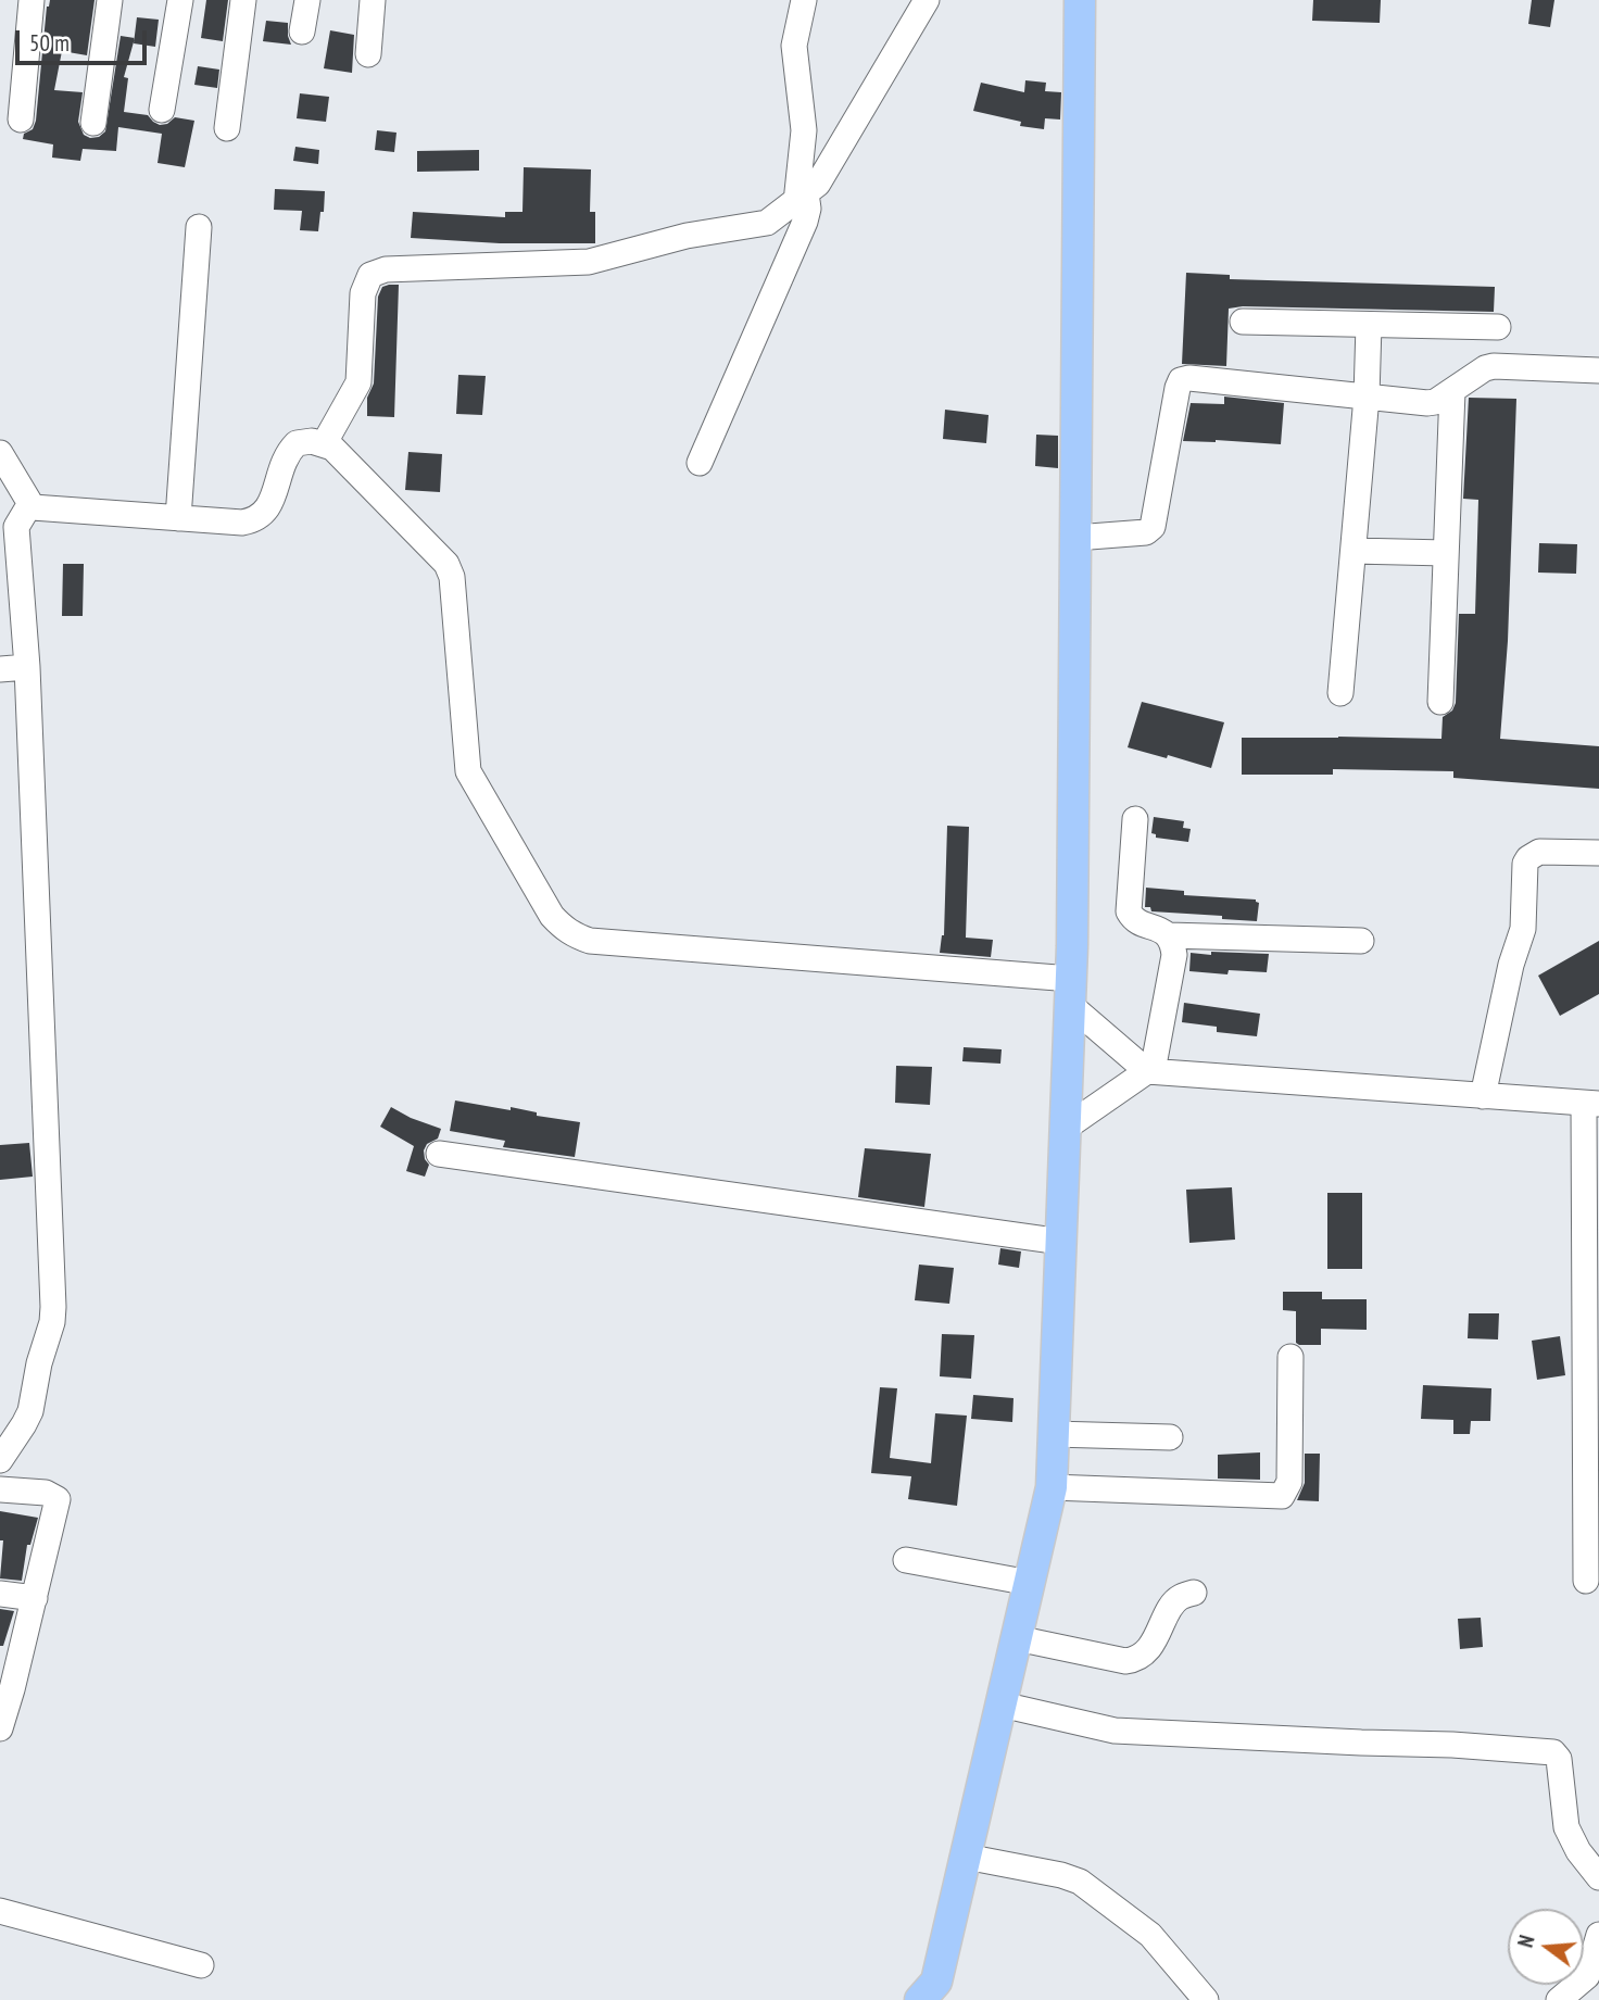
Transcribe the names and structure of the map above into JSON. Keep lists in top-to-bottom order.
{
  "scale_bar": "50 m",
  "north": "left"
}
